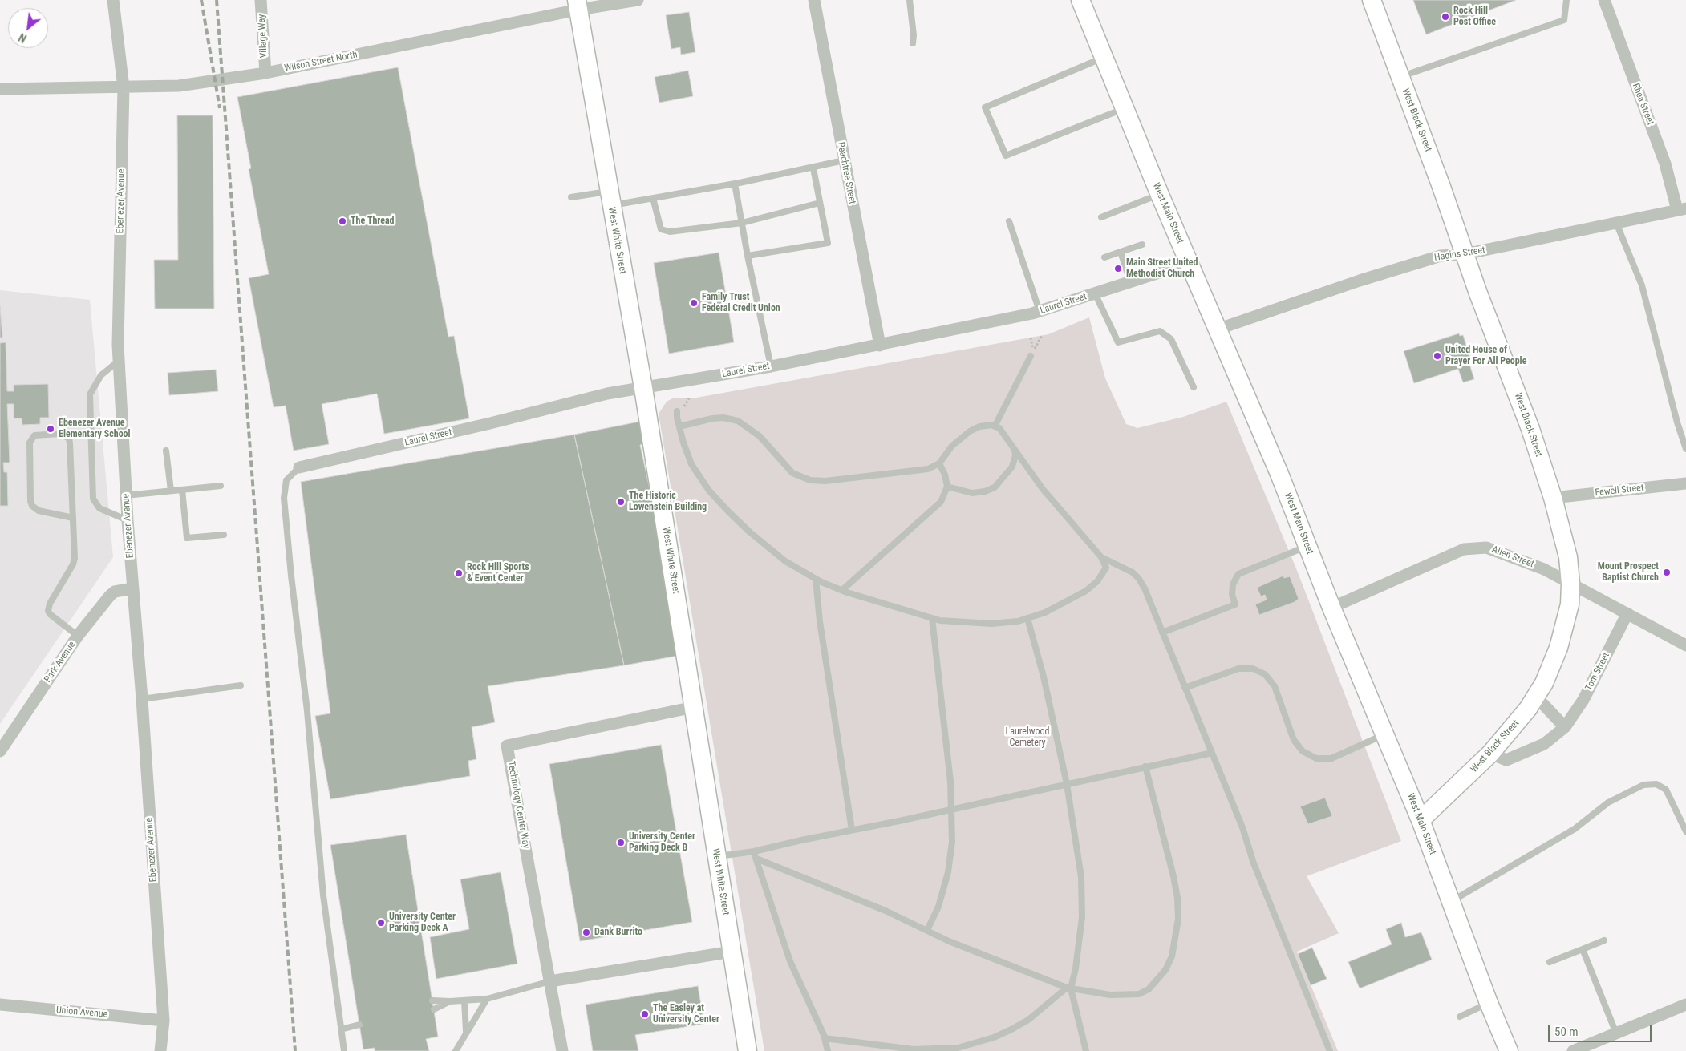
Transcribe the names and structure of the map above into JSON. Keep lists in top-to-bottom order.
{
  "streets": {
    "street": [
      "Village Way",
      "Wilson Street North",
      "Rhea Street",
      "West Black Street",
      "Peachtree Street",
      "Ebenezer Avenue",
      "West Main Street",
      "West White Street",
      "Hagins Street",
      "Laurel Street",
      "Fewell Street",
      "Allen Street",
      "Park Avenue",
      "Tom Street",
      "Technology Center Way",
      "Union Avenue"
    ]
  },
  "crossings": [
    ["Village Way", "Wilson Street North"],
    ["Wilson Street North", "Ebenezer Avenue"],
    ["Wilson Street North", "West White Street"],
    ["Rhea Street", "Hagins Street"],
    ["West Black Street", "West Main Street"],
    ["West Black Street", "Hagins Street"],
    ["West Black Street", "Fewell Street"],
    ["West Black Street", "Allen Street"],
    ["West Black Street", "Tom Street"],
    ["Peachtree Street", "Laurel Street"],
    ["Ebenezer Avenue", "Park Avenue"],
    ["Ebenezer Avenue", "Union Avenue"],
    ["West Main Street", "Hagins Street"],
    ["West Main Street", "Laurel Street"],
    ["West Main Street", "Allen Street"],
    ["West White Street", "Laurel Street"],
    ["West White Street", "Technology Center Way"],
    ["Allen Street", "Tom Street"]
  ],
  "parks": ["Laurelwood Cemetery"],
  "places": [
    "Rock Hill Post Office",
    "The Thread",
    "Main Street United Methodist Church",
    "Family Trust Federal Credit Union",
    "United House of Prayer For All People",
    "Ebenezer Avenue Elementary School",
    "The Historic Lowenstein Building",
    "Mount Prospect Baptist Church",
    "Rock Hill Sports & Event Center",
    "University Center Parking Deck B",
    "University Center Parking Deck A",
    "Dank Burrito",
    "The Easley at University Center"
  ],
  "scale_bar": "50 m",
  "north": "bottom left"
}
